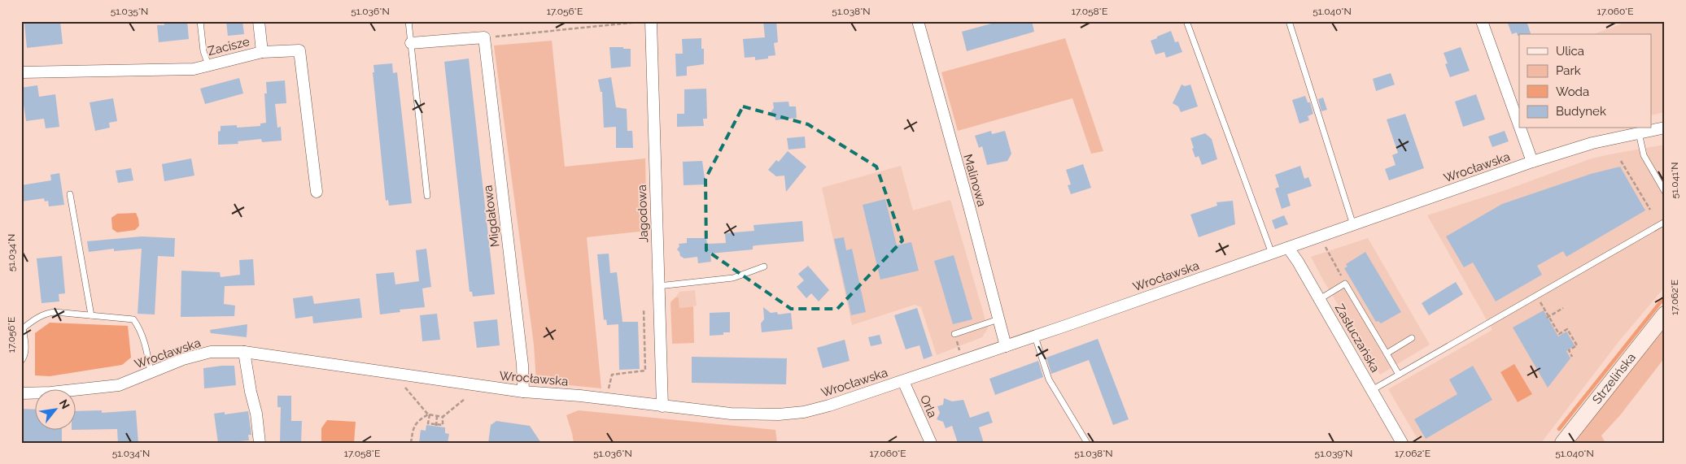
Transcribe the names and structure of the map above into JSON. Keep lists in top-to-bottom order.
{
  "streets": {
    "main road": ["Strzelińska"],
    "street": [
      "Zacisze",
      "Wrocławska",
      "Malinowa",
      "Jagodowa",
      "Migdałowa",
      "Zasłuczańska",
      "Orla"
    ]
  },
  "crossings": [
    ["Wrocławska", "Malinowa"],
    ["Wrocławska", "Jagodowa"],
    ["Wrocławska", "Migdałowa"],
    ["Wrocławska", "Zasłuczańska"],
    ["Wrocławska", "Orla"]
  ],
  "legend": [
    "Ulica",
    "Park",
    "Woda",
    "Budynek"
  ],
  "north": "top right",
  "coordinates": [
    "51.035°N",
    "51.036°N",
    "17.056°E",
    "51.038°N",
    "17.058°E",
    "51.040°N",
    "17.060°E",
    "51.041°N",
    "51.034°N",
    "17.062°E",
    "51.039°N"
  ]
}
